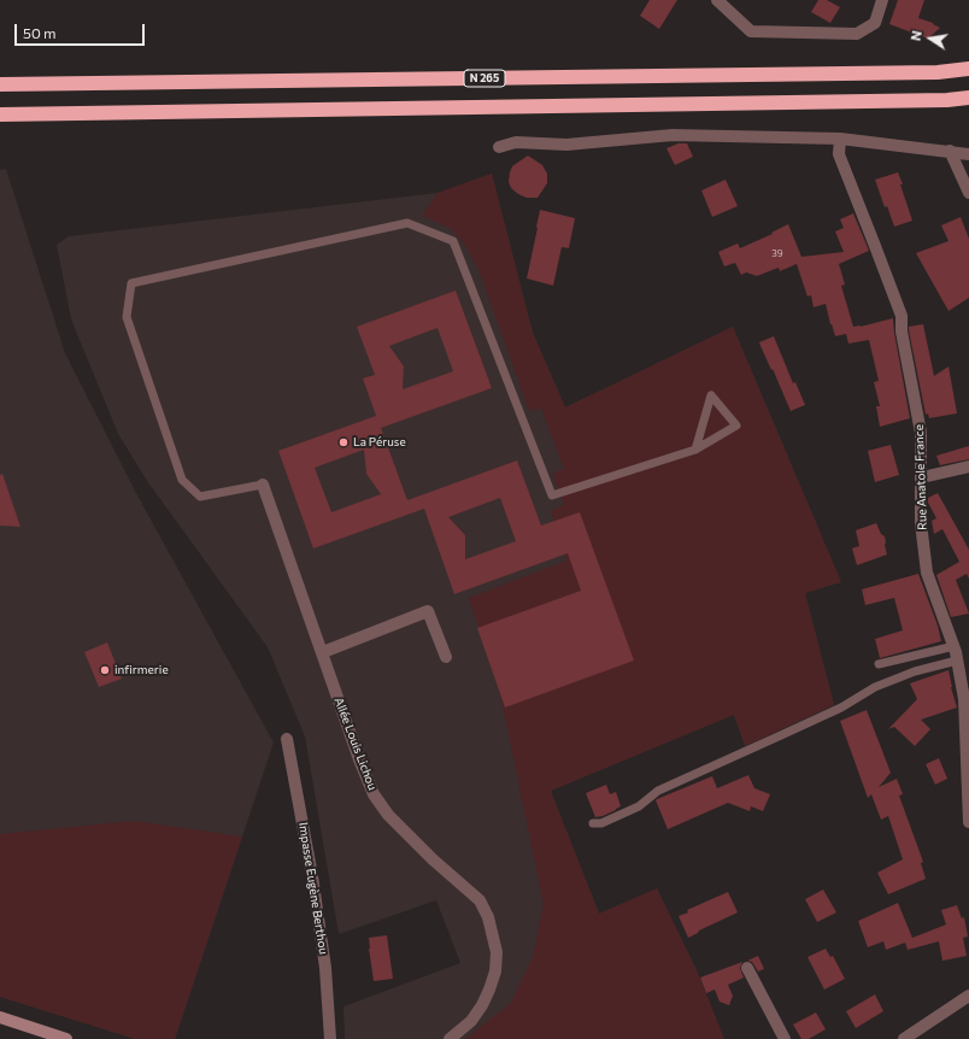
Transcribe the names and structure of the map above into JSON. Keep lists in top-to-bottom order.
{
  "streets": {
    "highway": ["N 265"],
    "street": ["Rue Anatole France", "Allée Louis Lichou", "Impasse Eugène Berthou"]
  },
  "places": ["La Péruse", "infirmerie"],
  "house_numbers": ["39"],
  "scale_bar": "50 m",
  "north": "left"
}
